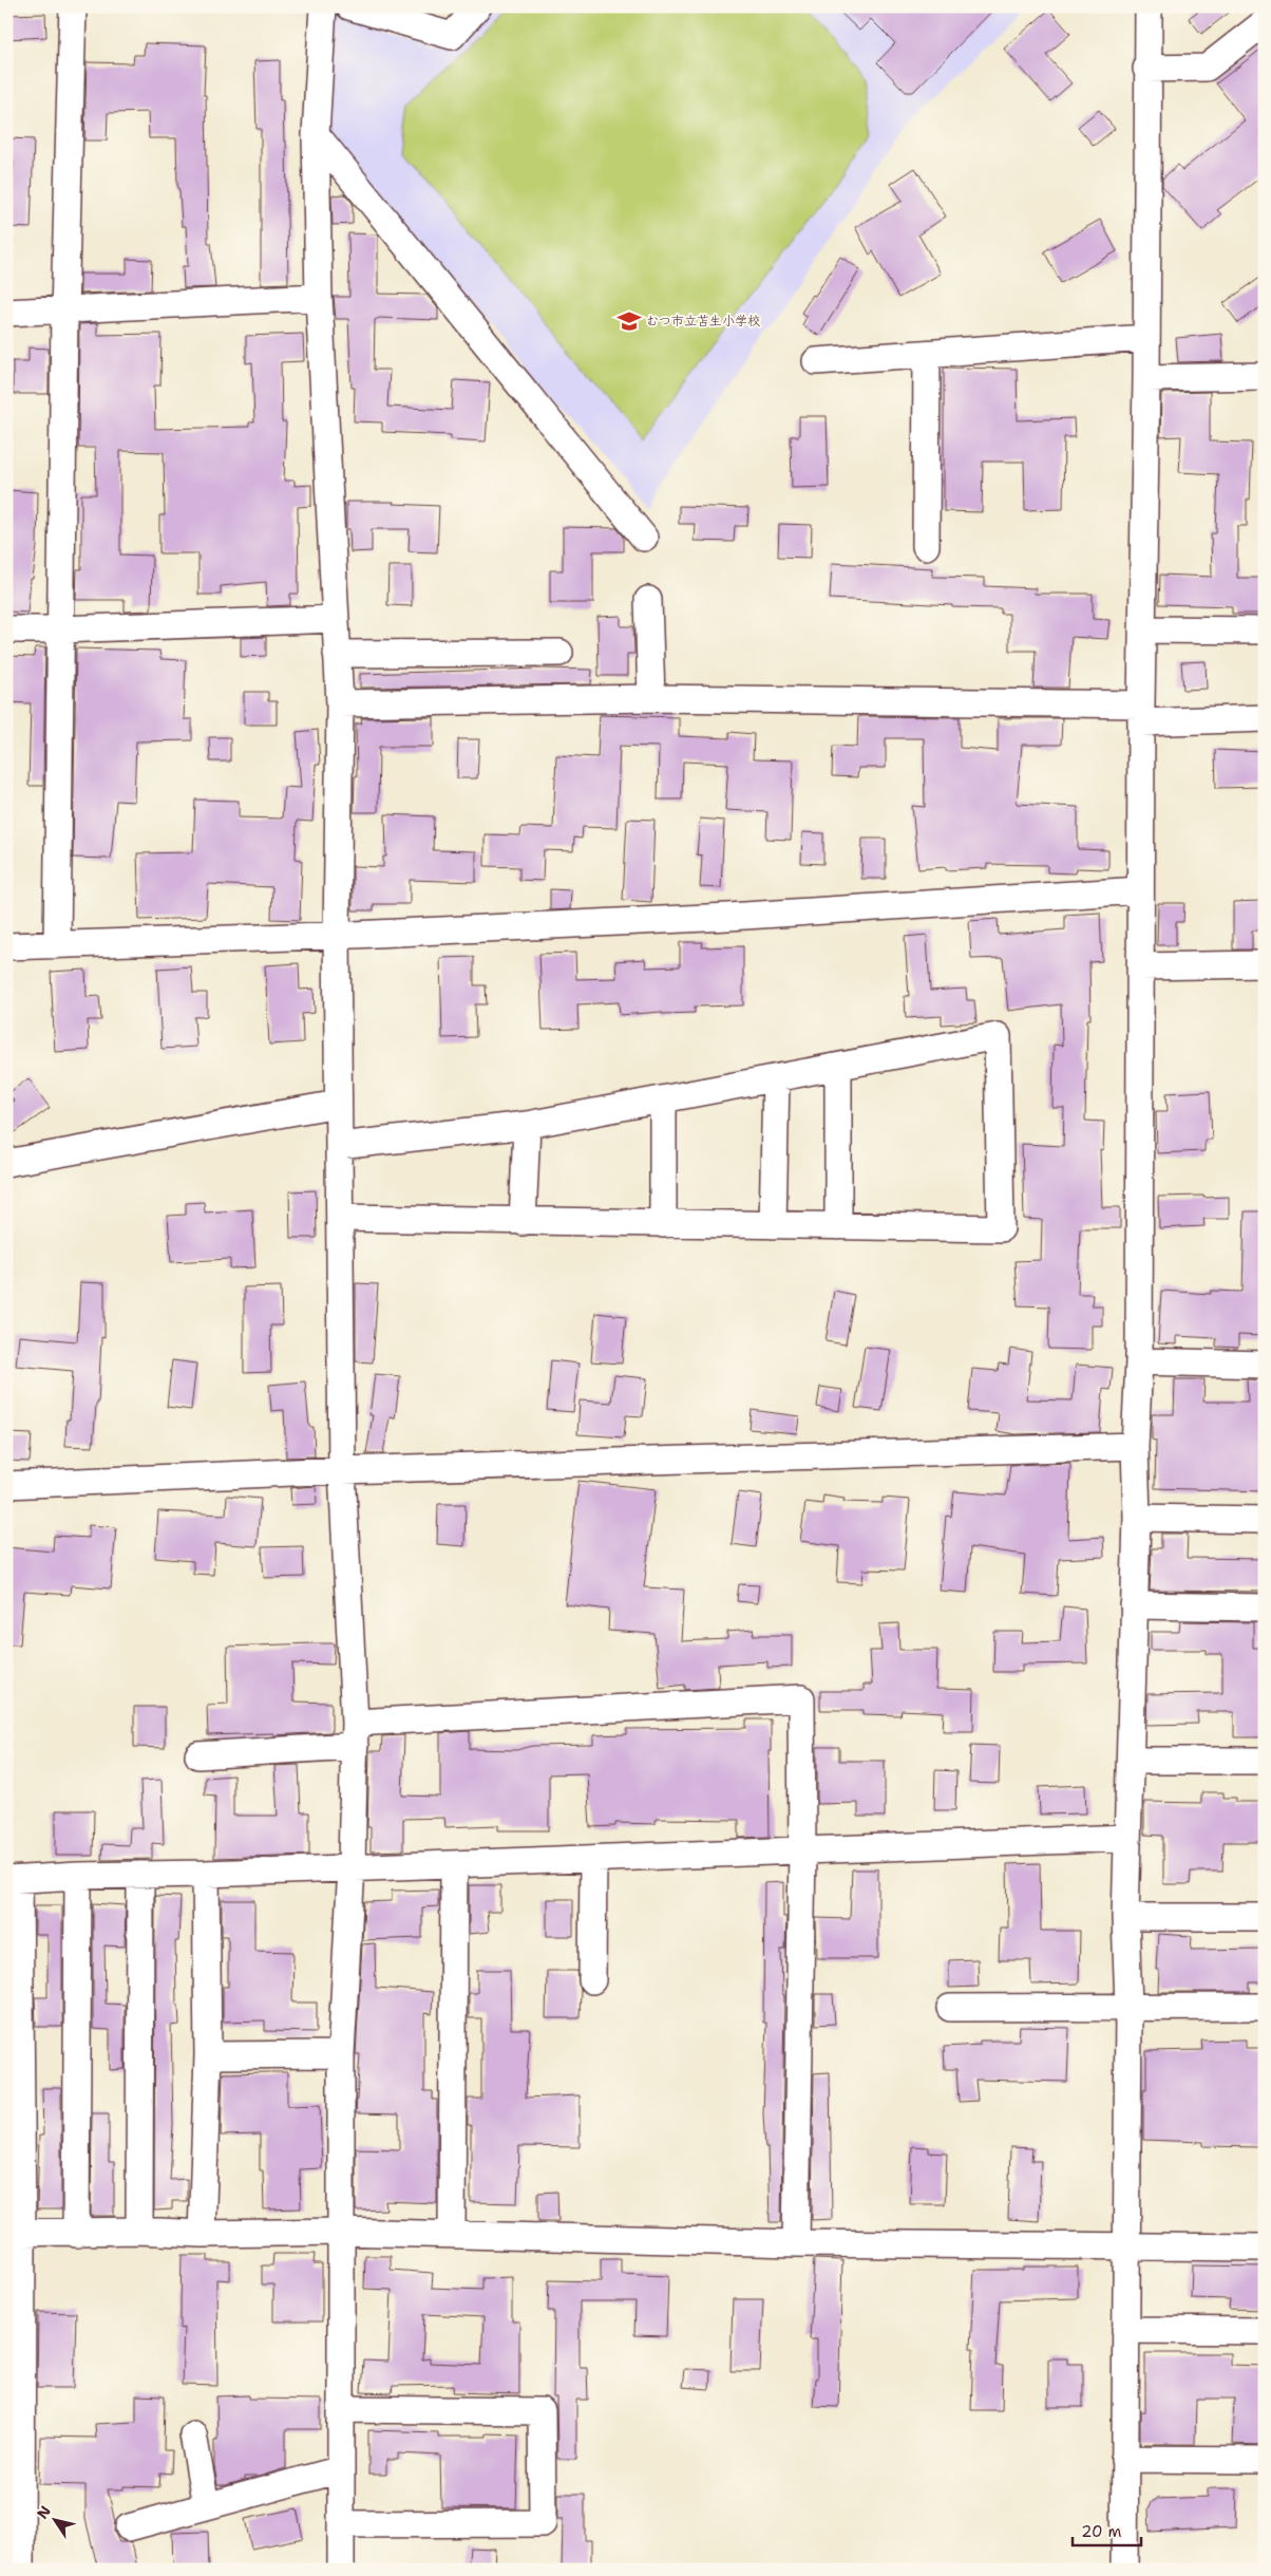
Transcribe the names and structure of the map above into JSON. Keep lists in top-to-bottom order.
{
  "places": {
    "school or university": ["むつ市立苫生小学校"]
  },
  "scale_bar": "20 m",
  "north": "top left"
}
